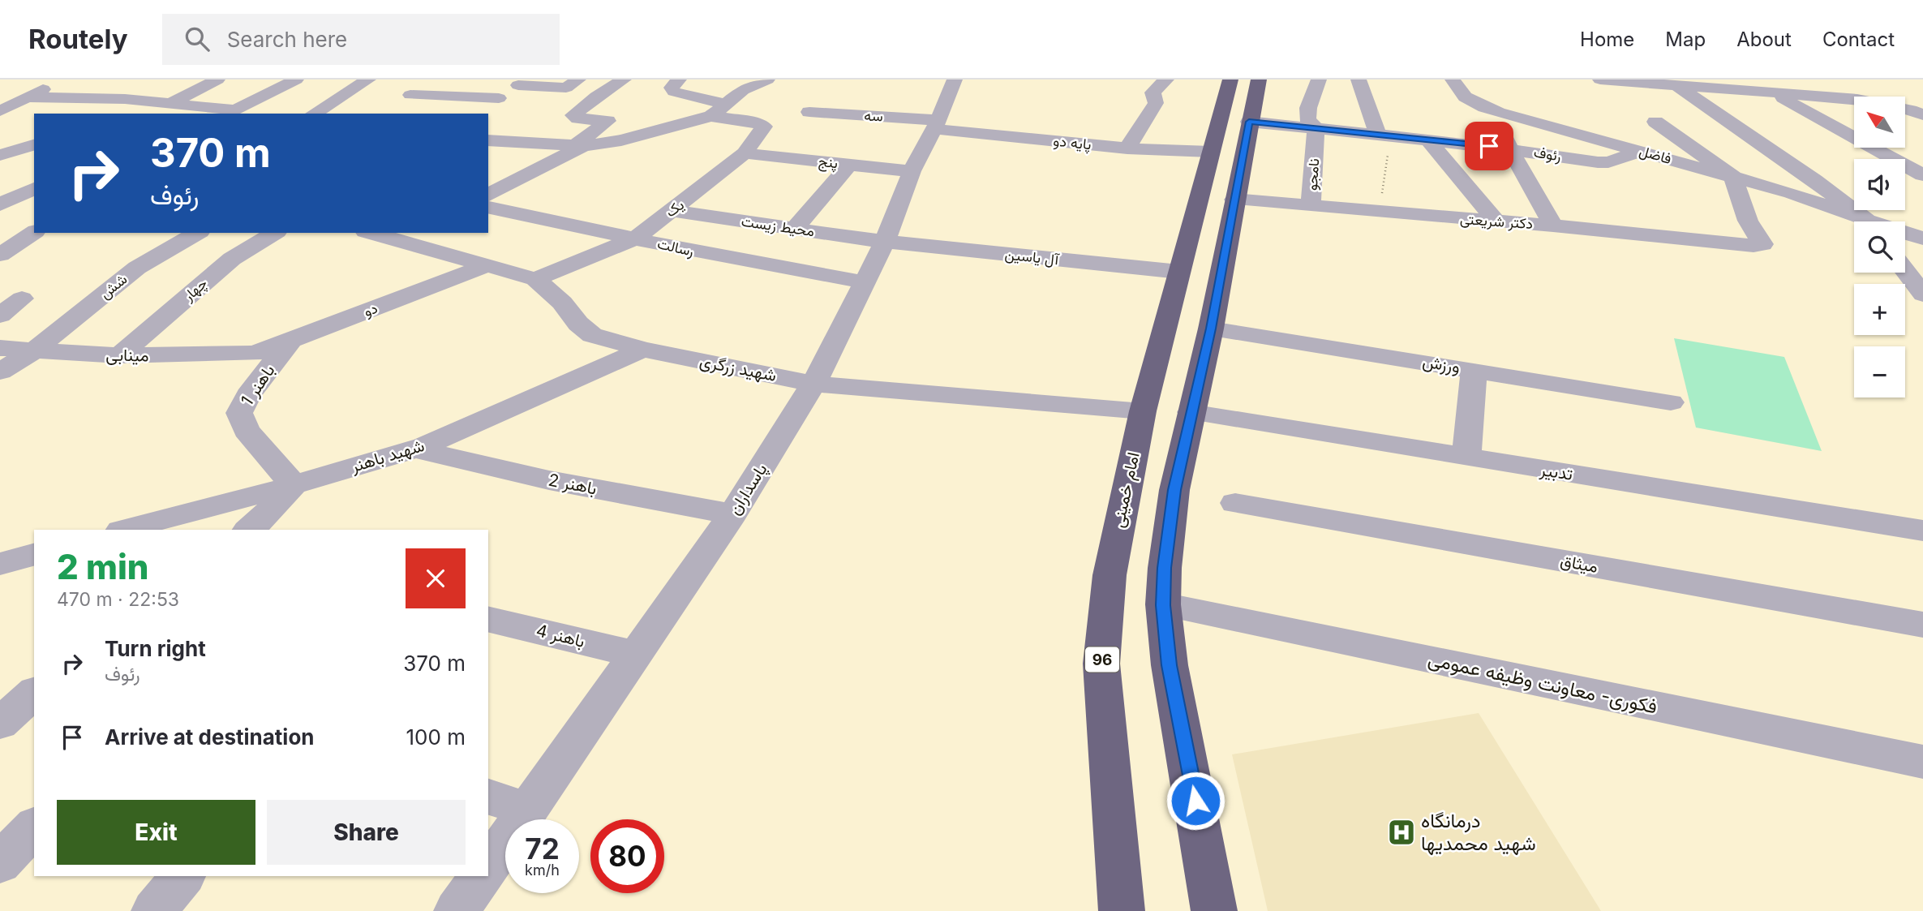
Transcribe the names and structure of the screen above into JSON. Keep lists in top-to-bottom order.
{
  "streets": {
    "highway": ["امام خمینی", "96"],
    "street": [
      "سه",
      "پایه دو",
      "رئوف",
      "فاضل",
      "پنج",
      "نامجو",
      "یک",
      "دکتر شریعتی",
      "محیط زیست",
      "رسالت",
      "آل یاسین",
      "شش",
      "چهار",
      "دو",
      "مینابی",
      "ورزش",
      "شهید زرگری",
      "باهنر 1",
      "شهید باهنر",
      "تدبیر",
      "باهنر 2",
      "پاسداران",
      "میثاق",
      "باهنر 4",
      "فکوری- معاونت وظیفه عمومی"
    ]
  },
  "crossings": [
    ["سه", "پایه دو"],
    ["سه", "پاسداران"],
    ["پایه دو", "پاسداران"],
    ["پایه دو", "امام خمینی"],
    ["رئوف", "فاضل"],
    ["رئوف", "نامجو"],
    ["فاضل", "دکتر شریعتی"],
    ["پنج", "یک"],
    ["پنج", "پاسداران"],
    ["نامجو", "دکتر شریعتی"],
    ["یک", "محیط زیست"],
    ["یک", "رسالت"],
    ["یک", "شهید زرگری"],
    ["محیط زیست", "آل یاسین"],
    ["محیط زیست", "پاسداران"],
    ["رسالت", "پاسداران"],
    ["آل یاسین", "پاسداران"],
    ["آل یاسین", "امام خمینی"],
    ["شش", "مینابی"],
    ["چهار", "مینابی"],
    ["دو", "مینابی"],
    ["دو", "شهید زرگری"],
    ["دو", "باهنر 1"],
    ["شهید زرگری", "شهید باهنر"],
    ["شهید زرگری", "پاسداران"],
    ["شهید زرگری", "امام خمینی"],
    ["باهنر 1", "شهید باهنر"],
    ["شهید باهنر", "باهنر 2"],
    ["باهنر 2", "پاسداران"],
    ["پاسداران", "باهنر 4"]
  ],
  "places": {
    "hospital": ["درمانگاه شهید محمدیها"]
  },
  "north": "top left",
  "page": {
    "header": "Routely",
    "search": "Search here",
    "nav": [
      "Home",
      "Map",
      "About",
      "Contact"
    ],
    "map_buttons": ["+", "−"],
    "turn": ["370 m", "رئوف"],
    "heading": ["2 min", "470 m · 22:53"],
    "list": [
      {
        "name": "Turn right",
        "note": "رئوف",
        "value": "370 m"
      },
      {
        "name": "Arrive at destination",
        "value": "100 m"
      }
    ],
    "buttons": ["Exit", "Share"],
    "speed": "72 km/h",
    "limit": "80"
  }
}
